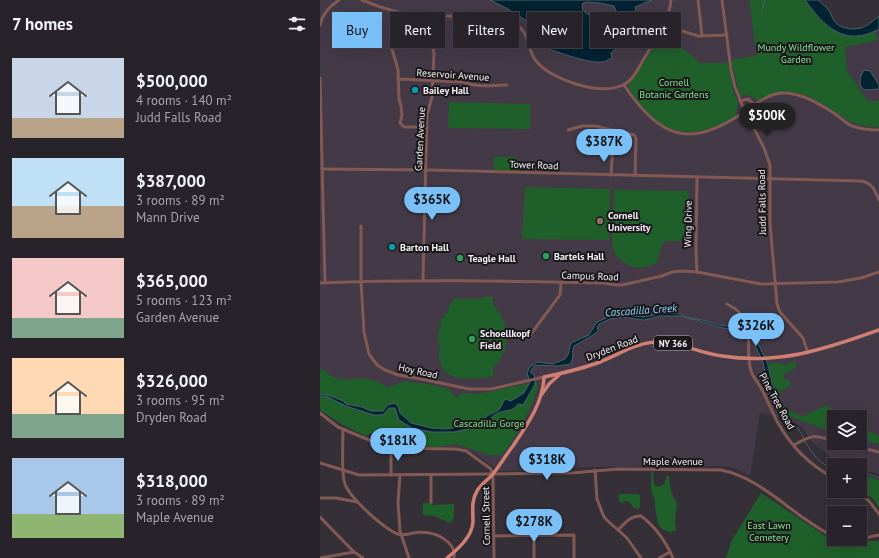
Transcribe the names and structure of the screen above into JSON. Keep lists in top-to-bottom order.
{
  "streets": {
    "main road": ["NY 366", "Dryden Road"],
    "street": [
      "Reservoir Avenue",
      "Garden Avenue",
      "Tower Road",
      "Judd Falls Road",
      "Wing Drive",
      "Campus Road",
      "Hoy Road",
      "Pine Tree Road",
      "Maple Avenue",
      "Cornell Street"
    ]
  },
  "crossings": [
    ["Reservoir Avenue", "Garden Avenue"],
    ["Garden Avenue", "Tower Road"],
    ["Garden Avenue", "Campus Road"],
    ["Tower Road", "Judd Falls Road"],
    ["Tower Road", "Wing Drive"],
    ["Judd Falls Road", "Campus Road"],
    ["Judd Falls Road", "Dryden Road"],
    ["Wing Drive", "Campus Road"],
    ["Campus Road", "Hoy Road"],
    ["Dryden Road", "Hoy Road"],
    ["Dryden Road", "Pine Tree Road"],
    ["Maple Avenue", "Cornell Street"]
  ],
  "water": ["Cascadilla Creek"],
  "parks": [
    "Mundy Wildflower Garden",
    "Cornell Botanic Gardens",
    "Cascadilla Gorge",
    "East Lawn Cemetery"
  ],
  "places": [
    "Bailey Hall",
    "Cornell University",
    "Barton Hall",
    "Bartels Hall",
    "Teagle Hall",
    "Schoellkopf Field"
  ],
  "page": {
    "heading": "7 homes",
    "chip": [
      "Buy",
      "Rent",
      "Filters",
      "New",
      "Apartment"
    ],
    "list": [
      {
        "name": "$500,000",
        "note": "4 rooms · 140 m² · Judd Falls Road"
      },
      {
        "name": "$387,000",
        "note": "3 rooms · 89 m² · Mann Drive"
      },
      {
        "name": "$365,000",
        "note": "5 rooms · 123 m² · Garden Avenue"
      },
      {
        "name": "$326,000",
        "note": "3 rooms · 95 m² · Dryden Road"
      },
      {
        "name": "$318,000",
        "note": "3 rooms · 89 m² · Maple Avenue"
      }
    ],
    "price": [
      "$500K",
      "$387K",
      "$365K",
      "$326K",
      "$181K",
      "$318K",
      "$278K"
    ],
    "map_buttons": ["+", "−"]
  }
}
